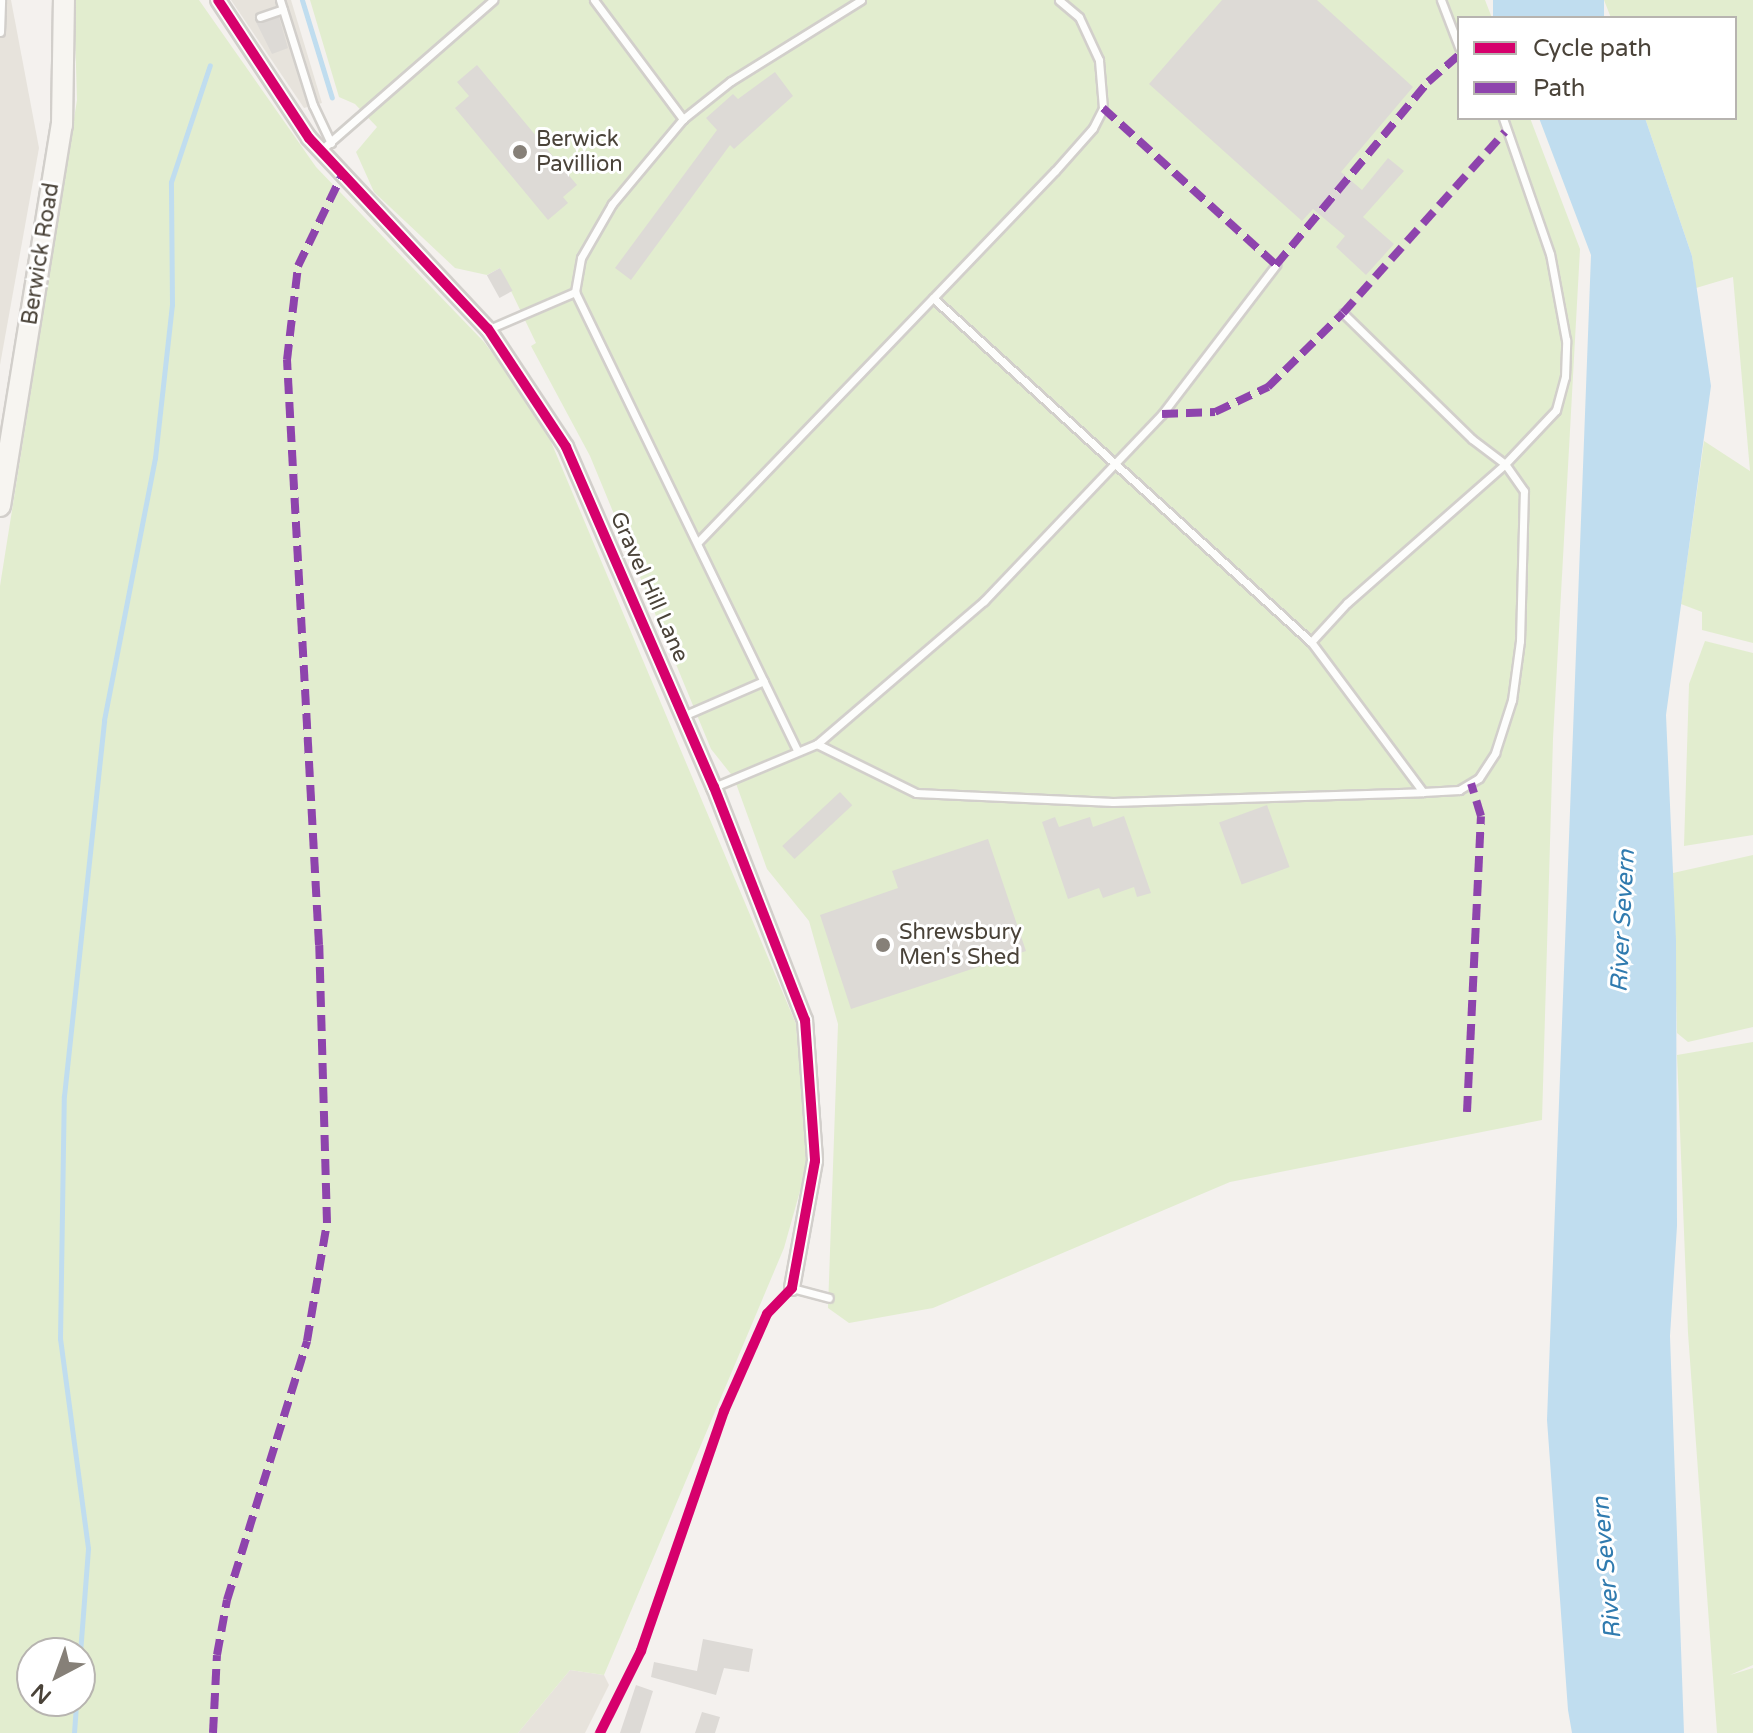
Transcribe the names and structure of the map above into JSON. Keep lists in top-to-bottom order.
{
  "streets": {
    "main road": ["Berwick Road"],
    "street": ["Gravel Hill Lane"]
  },
  "water": ["River Severn"],
  "places": ["Berwick Pavillion", "Shrewsbury Men's Shed"],
  "legend": ["Cycle path", "Path"],
  "north": "bottom left"
}
